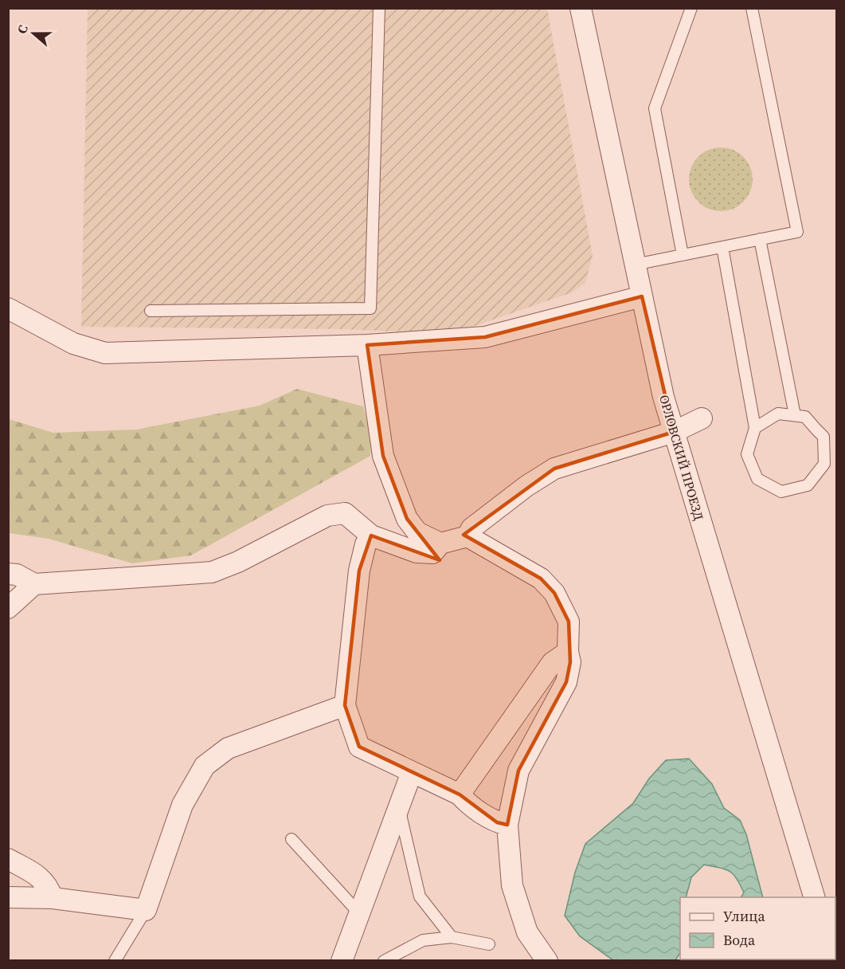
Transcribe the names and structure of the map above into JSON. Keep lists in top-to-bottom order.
{
  "streets": {
    "street": ["ОРЛОВСКИЙ ПРОЕЗД"]
  },
  "legend": ["Улица", "Вода"],
  "north": "left"
}
